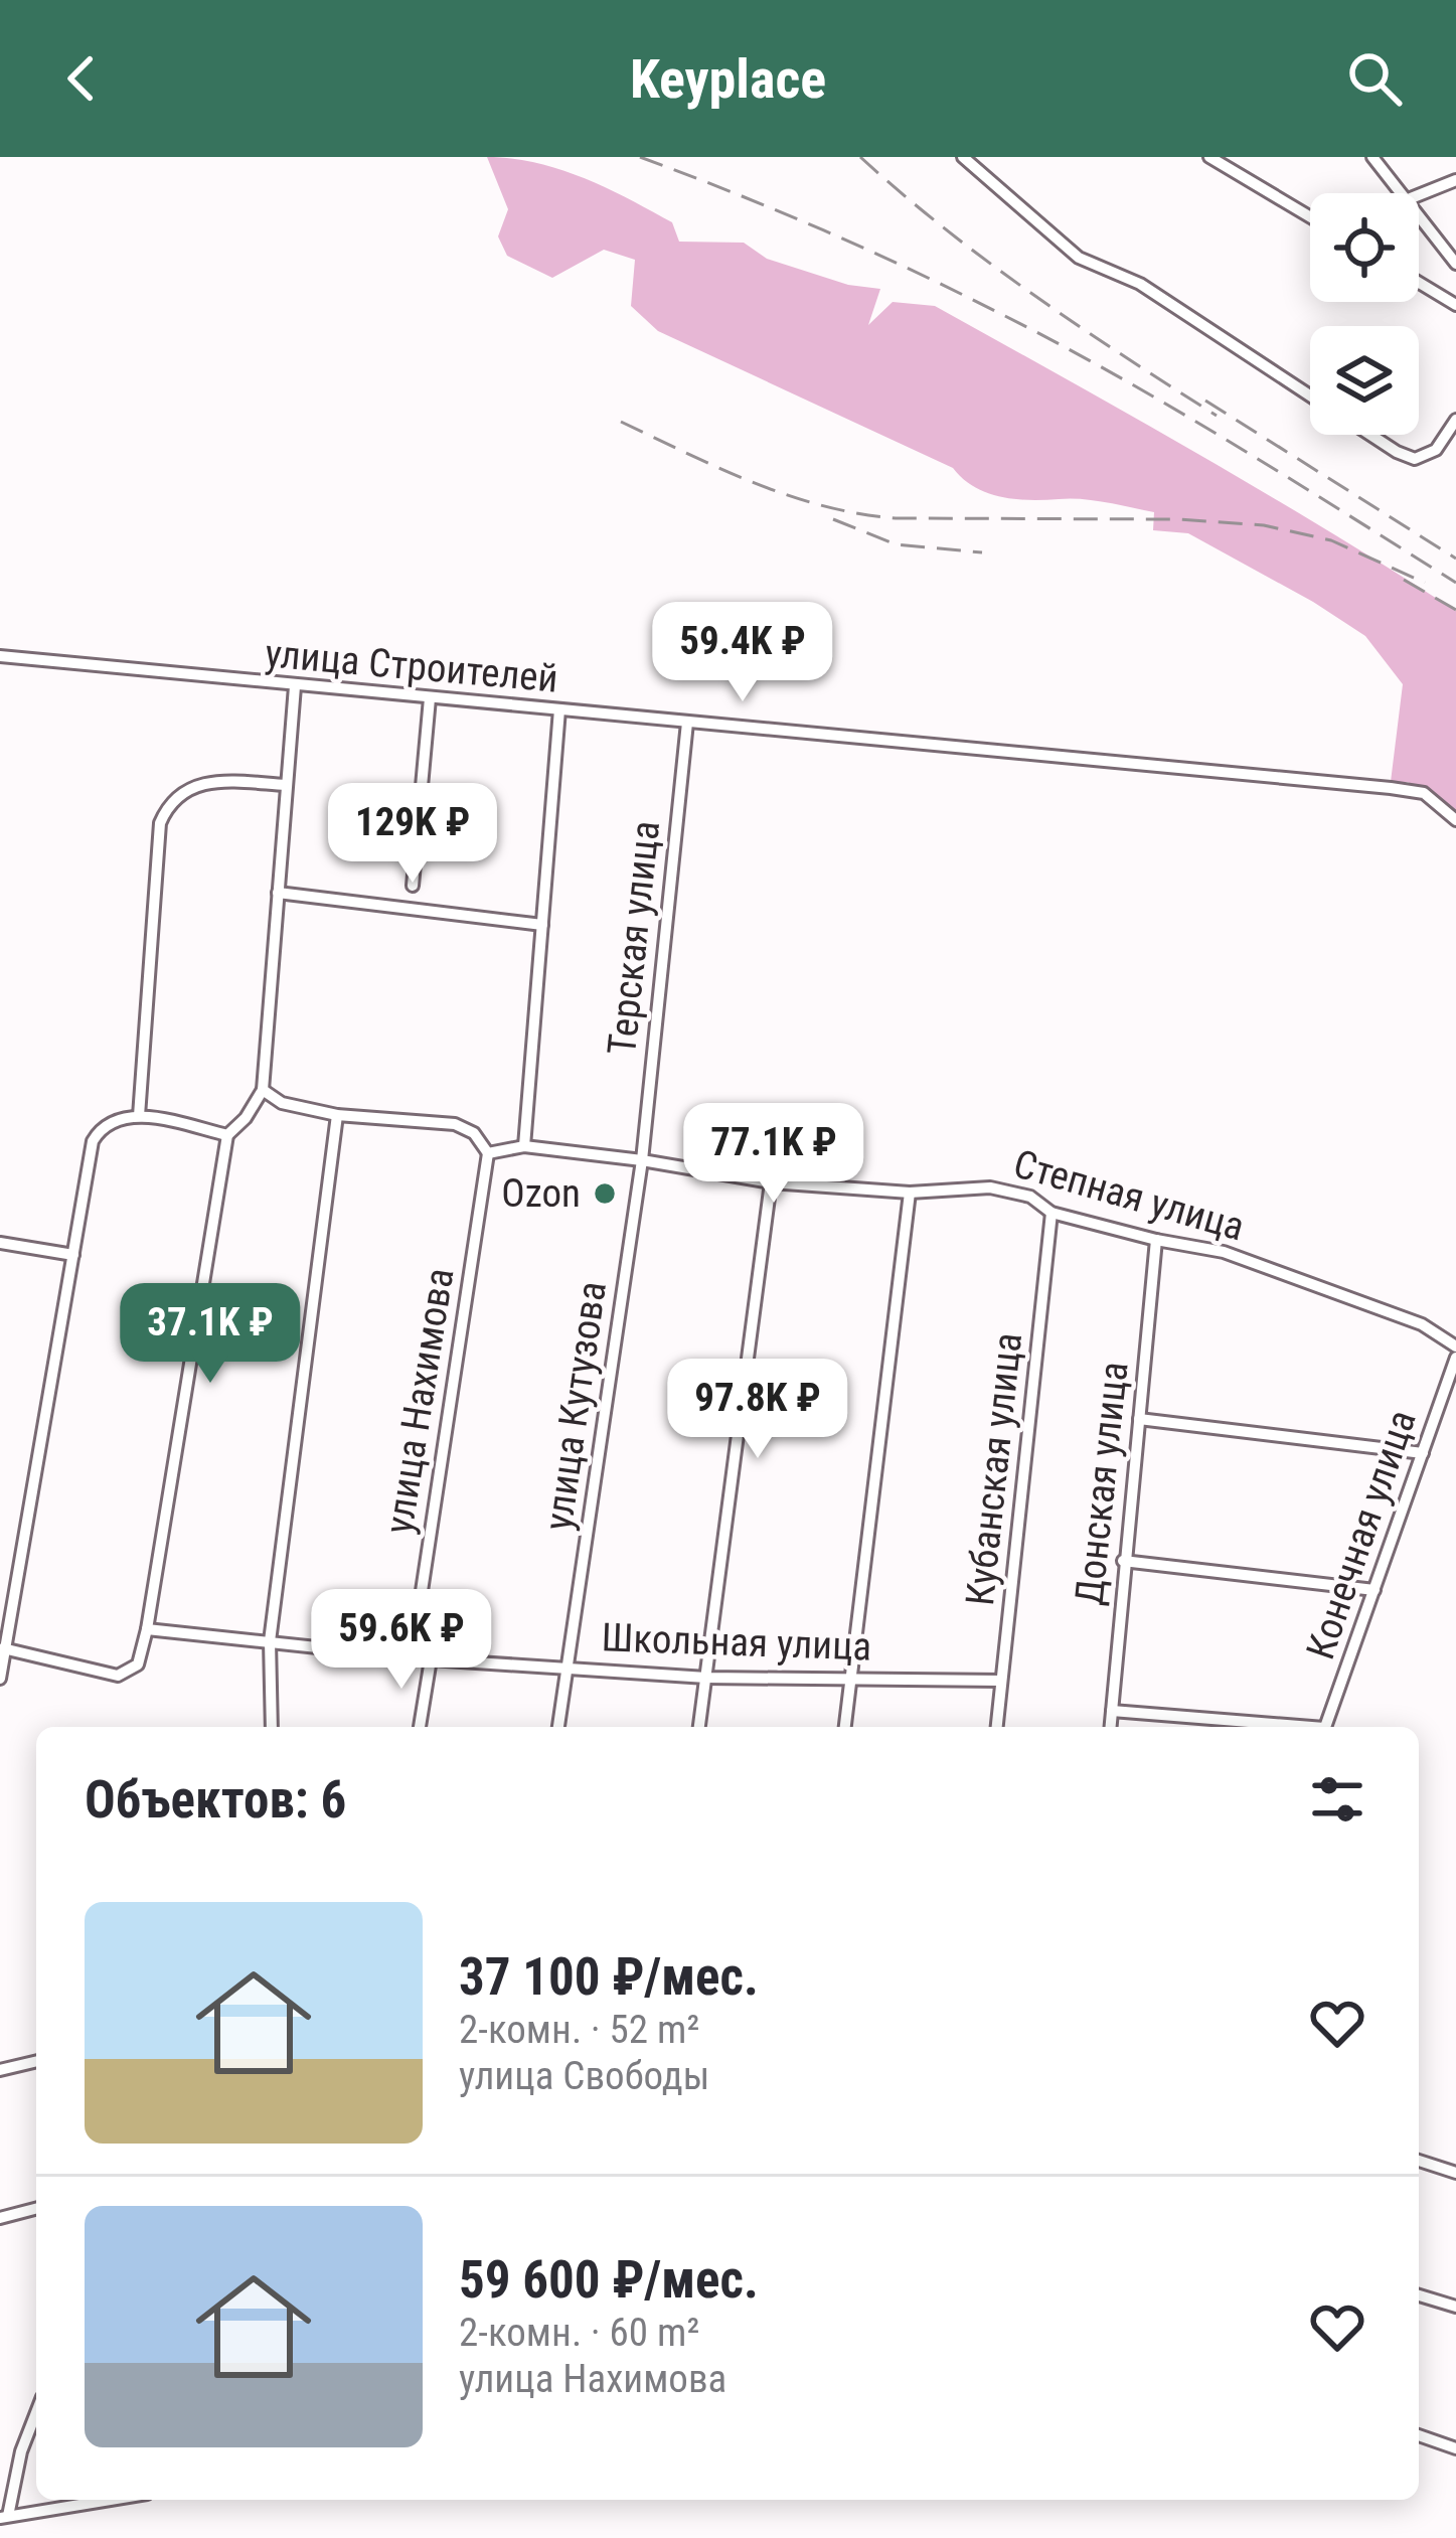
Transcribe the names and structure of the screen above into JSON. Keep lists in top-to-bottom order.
{
  "streets": {
    "street": [
      "улица Строителей",
      "Терская улица",
      "Степная улица",
      "улица Нахимова",
      "улица Кутузова",
      "Кубанская улица",
      "Донская улица",
      "Конечная улица",
      "Школьная улица"
    ]
  },
  "crossings": [
    ["улица Строителей", "Терская улица"],
    ["Терская улица", "Степная улица"],
    ["Терская улица", "улица Кутузова"],
    ["Степная улица", "улица Нахимова"],
    ["Степная улица", "улица Кутузова"],
    ["Степная улица", "Кубанская улица"],
    ["Степная улица", "Донская улица"],
    ["улица Нахимова", "Школьная улица"],
    ["улица Кутузова", "Школьная улица"],
    ["Кубанская улица", "Школьная улица"]
  ],
  "places": ["Ozon"],
  "page": {
    "header": "Keyplace",
    "price": [
      "59.4K ₽",
      "129K ₽",
      "77.1K ₽",
      "37.1K ₽",
      "97.8K ₽",
      "59.6K ₽"
    ],
    "heading": "Объектов: 6",
    "list": [
      {
        "name": "37 100 ₽/мес.",
        "note": "2-комн. · 52 m² · улица Свободы"
      },
      {
        "name": "59 600 ₽/мес.",
        "note": "2-комн. · 60 m² · улица Нахимова"
      }
    ]
  }
}
